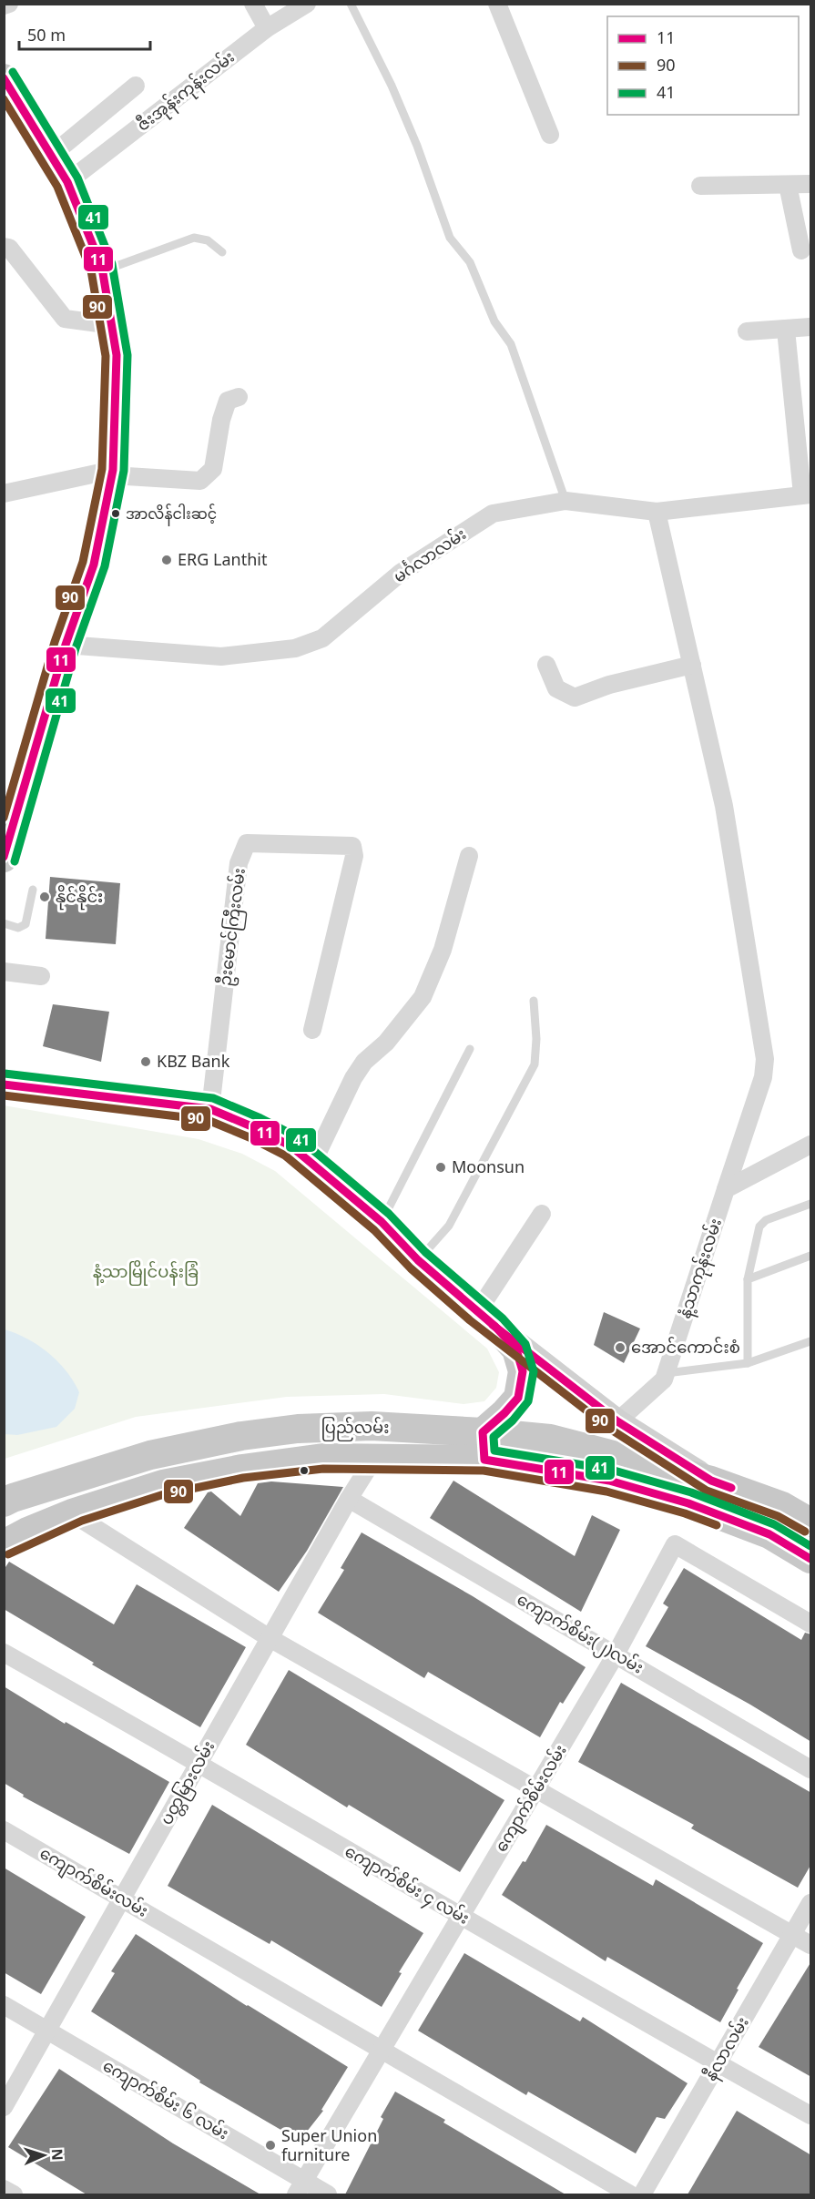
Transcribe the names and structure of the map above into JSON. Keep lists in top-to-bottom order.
{
  "streets": {
    "highway": ["ပြည်လမ်း"],
    "street": [
      "ဇီးအုန်းကုန်းလမ်း",
      "မင်္ဂလာလမ်း",
      "ဦးမောင်ကြီးလမ်း",
      "နံ့သာကုန်းလမ်း",
      "ကျောက်စိမ်း(၂)လမ်း",
      "ပတ္တမြားလမ်း",
      "ကျောက်စိမ်းလမ်း",
      "ကျောက်စိမ်း ၄ လမ်း",
      "နီလာလမ်း",
      "ကျောက်စိမ်း ၆ လမ်း"
    ]
  },
  "crossings": [
    ["မင်္ဂလာလမ်း", "နံ့သာကုန်းလမ်း"],
    ["ပြည်လမ်း", "ပတ္တမြားလမ်း"],
    ["ကျောက်စိမ်း(၂)လမ်း", "ပတ္တမြားလမ်း"],
    ["ကျောက်စိမ်း(၂)လမ်း", "ကျောက်စိမ်းလမ်း"],
    ["ပတ္တမြားလမ်း", "ကျောက်စိမ်းလမ်း"],
    ["ပတ္တမြားလမ်း", "ကျောက်စိမ်း ၄ လမ်း"],
    ["ပတ္တမြားလမ်း", "ကျောက်စိမ်း ၆ လမ်း"],
    ["ကျောက်စိမ်းလမ်း", "ကျောက်စိမ်း ၄ လမ်း"],
    ["ကျောက်စိမ်းလမ်း", "ကျောက်စိမ်း ၆ လမ်း"],
    ["ကျောက်စိမ်း ၄ လမ်း", "နီလာလမ်း"]
  ],
  "parks": ["နံ့သာမြိုင်ပန်းခြံ"],
  "places": [
    "အာလိန်ငါးဆင့်",
    "ERG Lanthit",
    "နိုင်နိုင်း",
    "KBZ Bank",
    "Moonsun",
    "အောင်ကောင်းစံ",
    "Super Union furniture"
  ],
  "lines": ["transit line 41", "transit line 11", "transit line 90"],
  "legend": ["11", "90", "41"],
  "scale_bar": "50 m",
  "north": "right"
}
